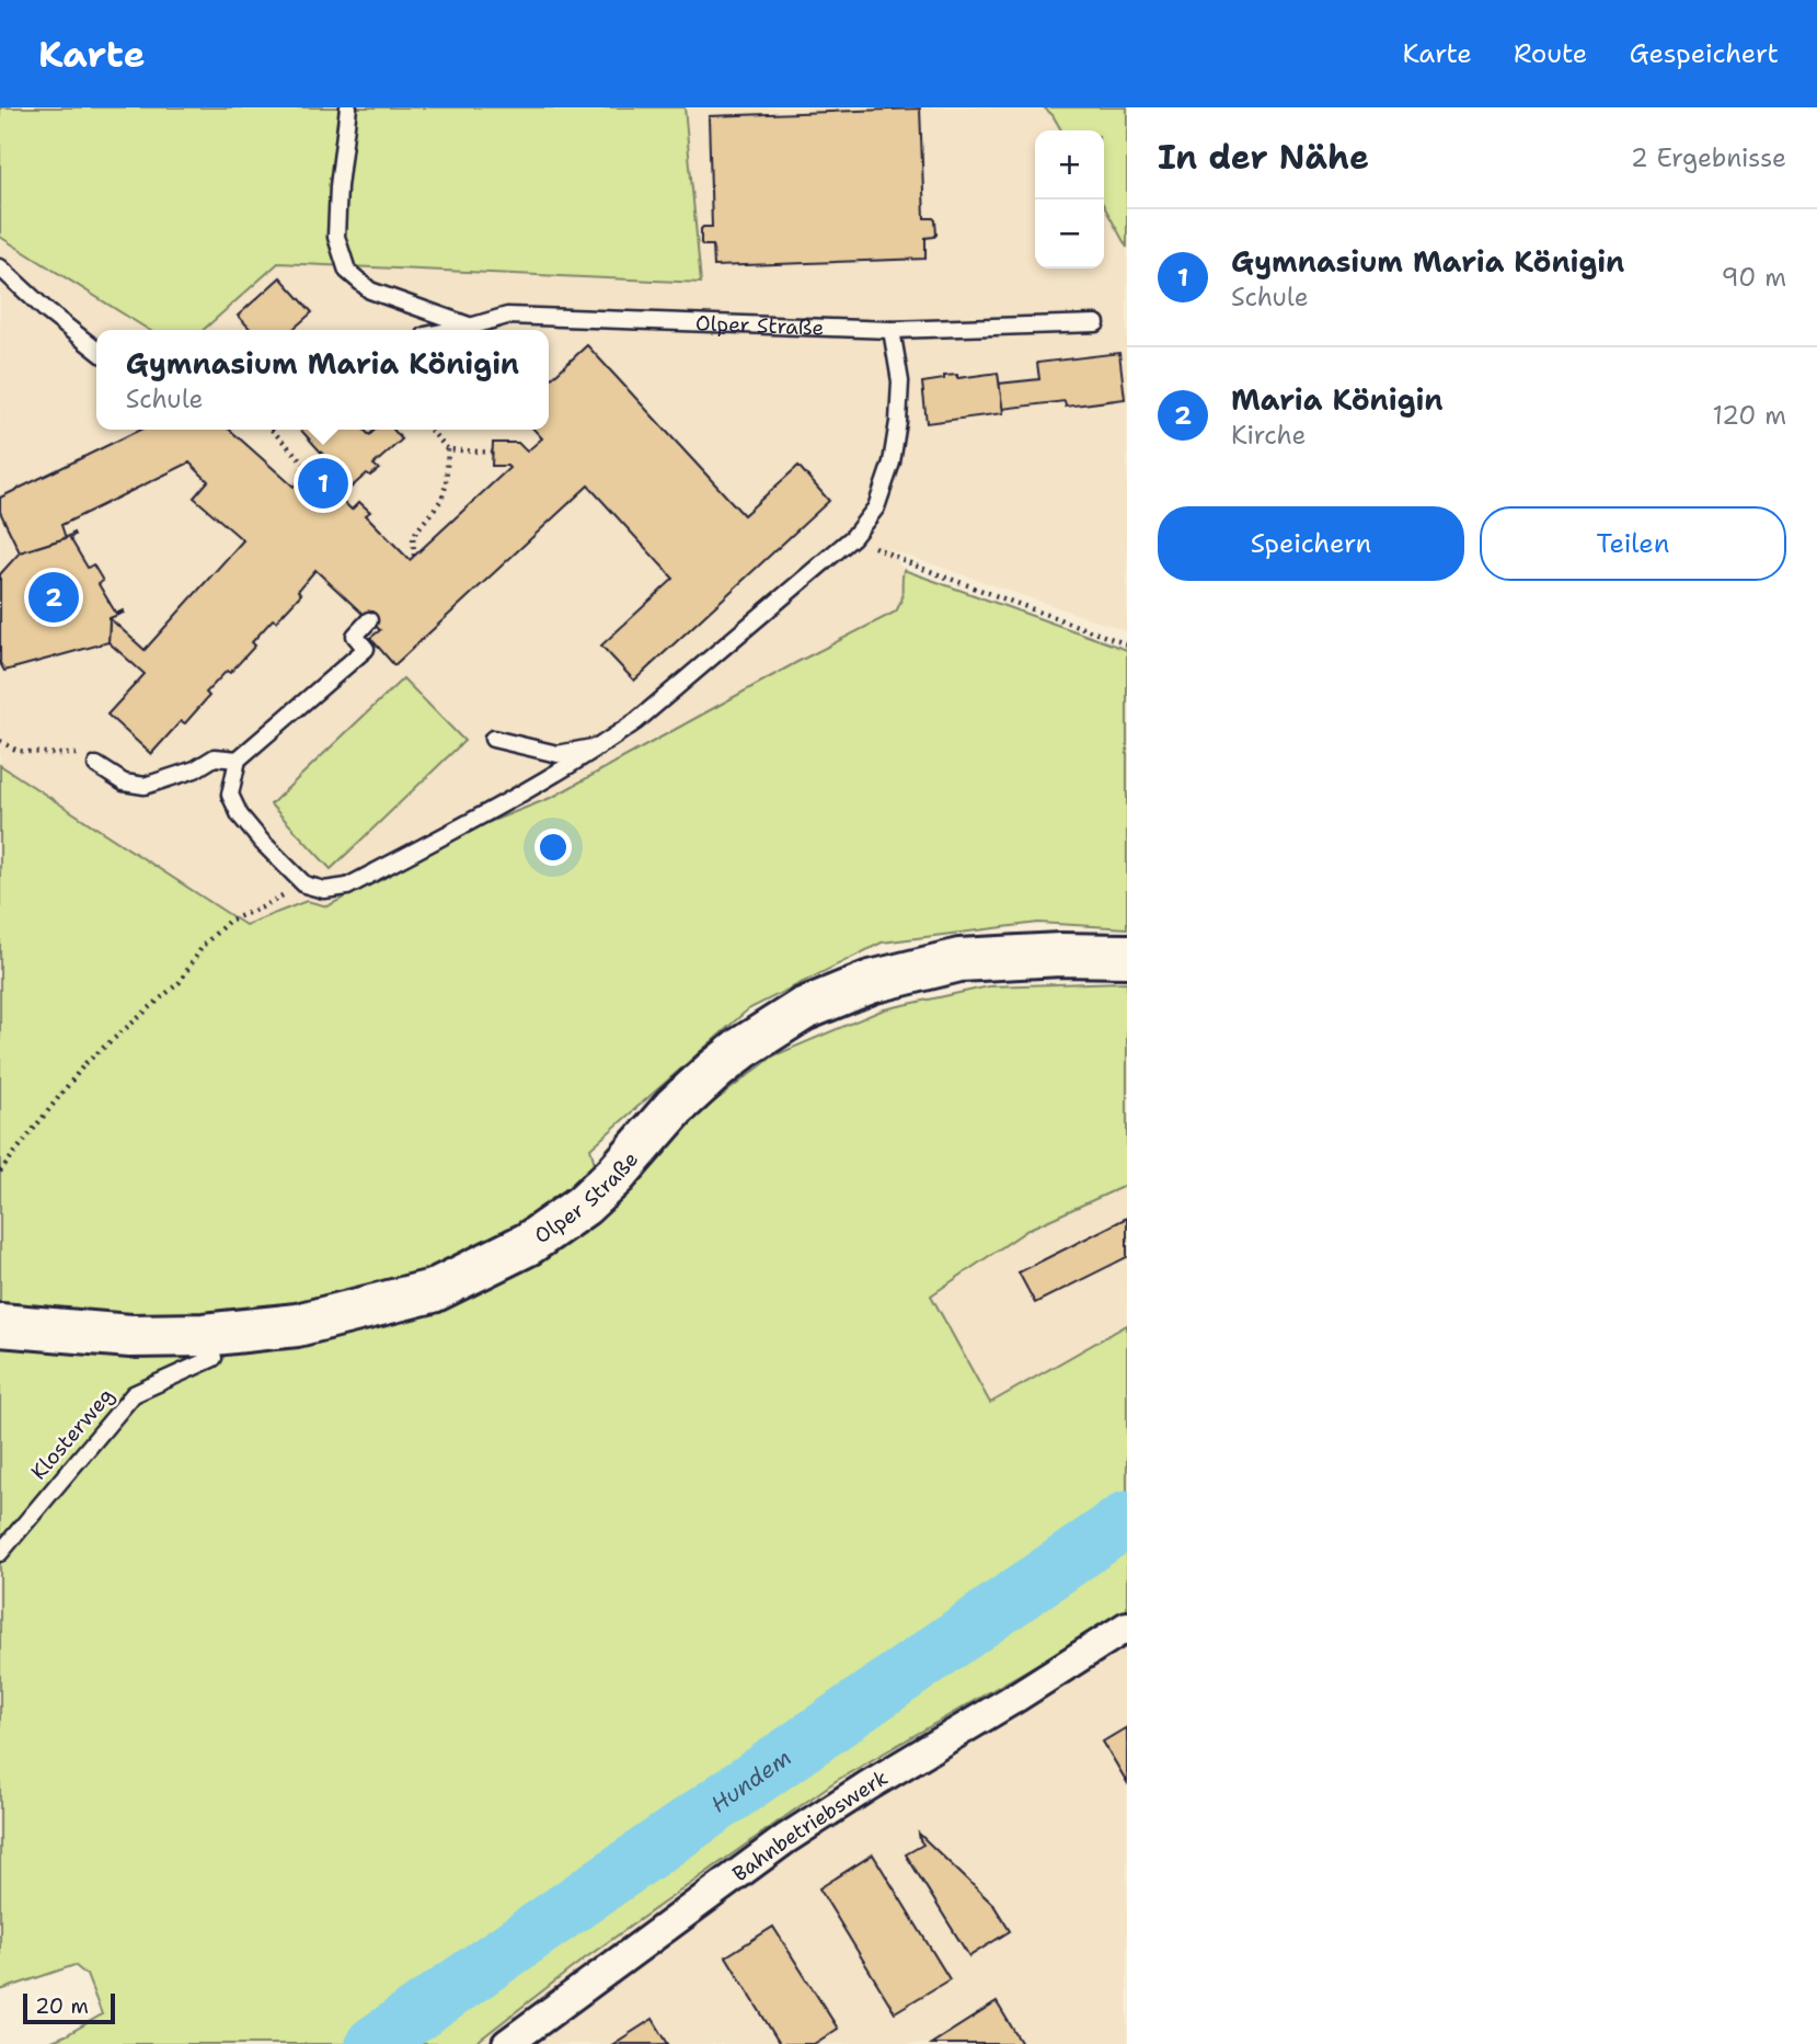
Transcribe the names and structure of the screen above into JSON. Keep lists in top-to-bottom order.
{
  "streets": {
    "main road": ["Olper Straße"],
    "street": ["Bahnbetriebswerk"],
    "lane": ["Klosterweg"]
  },
  "crossings": [
    ["Olper Straße", "Klosterweg"]
  ],
  "water": ["Hundem"],
  "scale_bar": "20 m",
  "page": {
    "header": "Karte",
    "nav": ["Karte", "Route", "Gespeichert"],
    "heading": ["In der Nähe", "2 Ergebnisse"],
    "map_buttons": ["+", "−"],
    "list": [
      {
        "mark": "1",
        "name": "Gymnasium Maria Königin",
        "note": "Schule",
        "value": "90 m"
      },
      {
        "mark": "2",
        "name": "Maria Königin",
        "note": "Kirche",
        "value": "120 m"
      }
    ],
    "popup": ["Gymnasium Maria Königin", "Schule"],
    "pins": ["1", "2"],
    "buttons": ["Speichern", "Teilen"],
    "scale": "20 m"
  }
}
